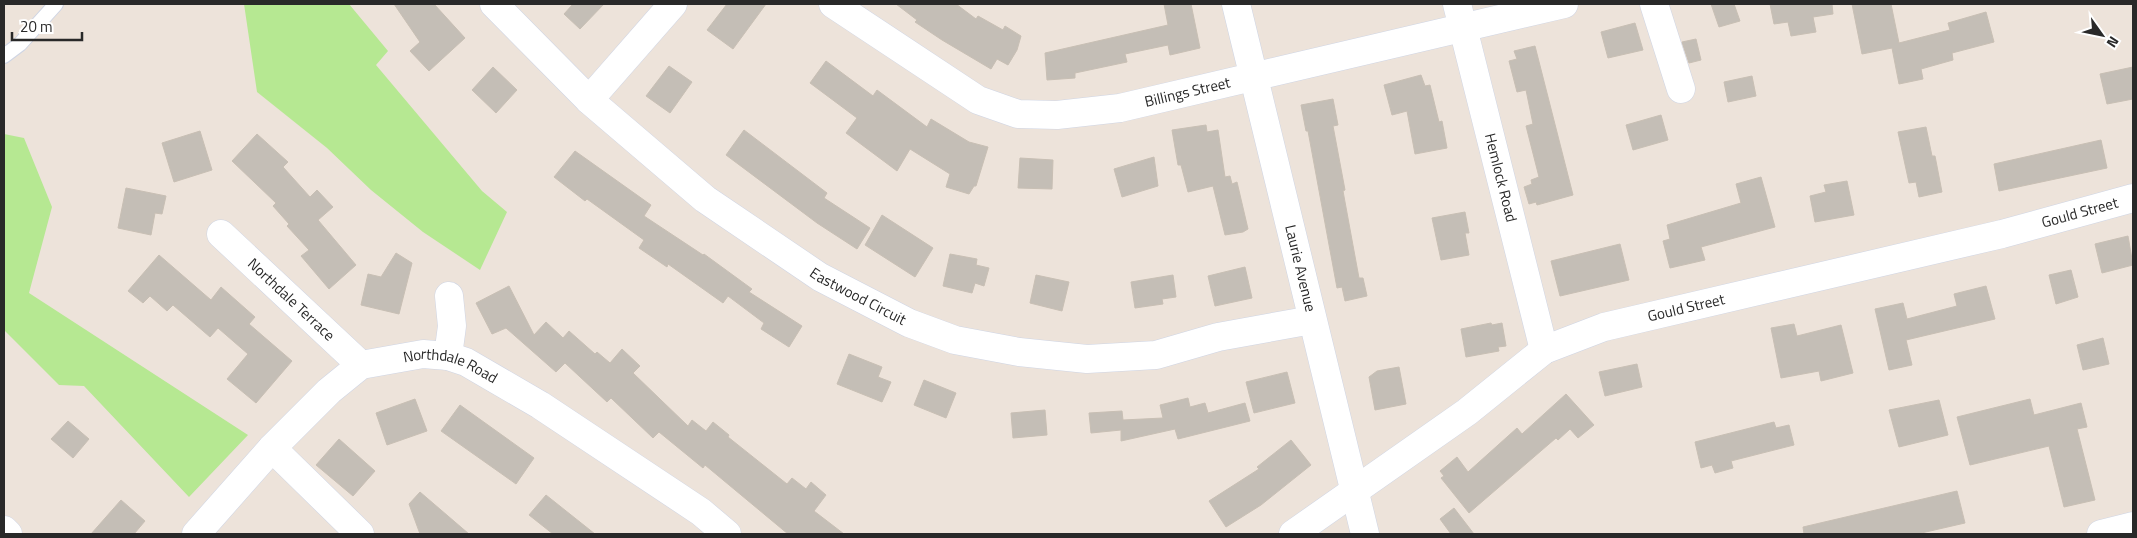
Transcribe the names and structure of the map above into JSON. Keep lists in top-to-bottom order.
{
  "streets": {
    "street": [
      "Billings Street",
      "Hemlock Road",
      "Gould Street",
      "Laurie Avenue",
      "Eastwood Circuit",
      "Northdale Terrace",
      "Northdale Road"
    ]
  },
  "crossings": [
    ["Billings Street", "Hemlock Road"],
    ["Billings Street", "Laurie Avenue"],
    ["Hemlock Road", "Gould Street"],
    ["Gould Street", "Laurie Avenue"],
    ["Laurie Avenue", "Eastwood Circuit"],
    ["Northdale Terrace", "Northdale Road"]
  ],
  "scale_bar": "20 m",
  "north": "bottom right"
}
